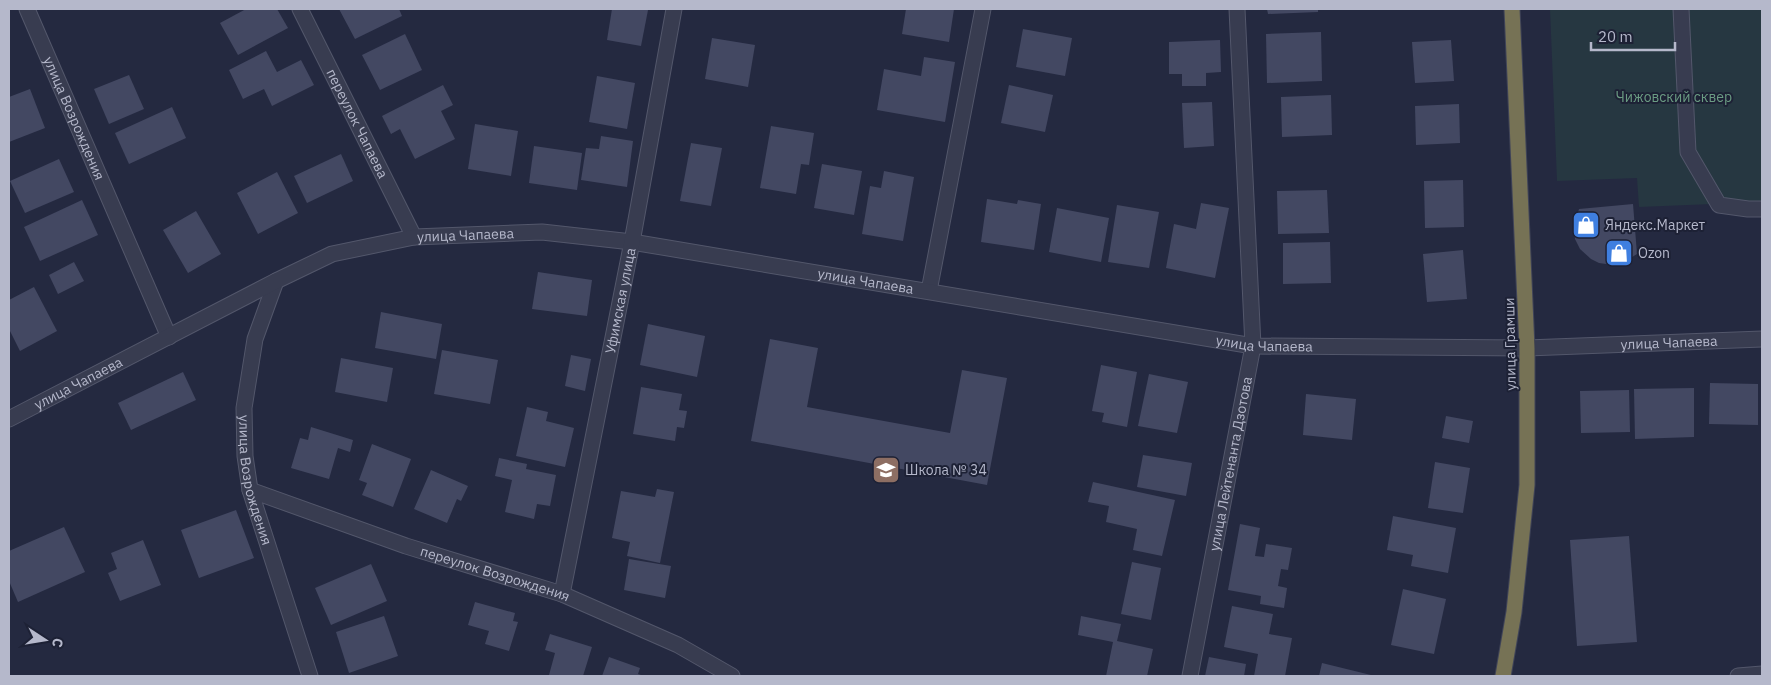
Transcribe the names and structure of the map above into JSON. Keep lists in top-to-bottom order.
{
  "streets": {
    "highway": ["улица Грамши"],
    "street": [
      "улица Возрождения",
      "переулок Чапаева",
      "улица Чапаева",
      "Уфимская улица",
      "улица Лейтенанта Дзотова",
      "переулок Возрождения"
    ]
  },
  "crossings": [
    ["улица Возрождения", "улица Чапаева"],
    ["улица Возрождения", "переулок Возрождения"],
    ["переулок Чапаева", "улица Чапаева"],
    ["улица Чапаева", "Уфимская улица"],
    ["улица Чапаева", "улица Грамши"],
    ["улица Чапаева", "улица Лейтенанта Дзотова"],
    ["Уфимская улица", "переулок Возрождения"]
  ],
  "parks": ["Чижовский сквер"],
  "places": {
    "shop": ["Яндекс.Маркет", "Ozon"],
    "school or university": ["Школа № 34"]
  },
  "scale_bar": "20 m",
  "north": "right"
}
